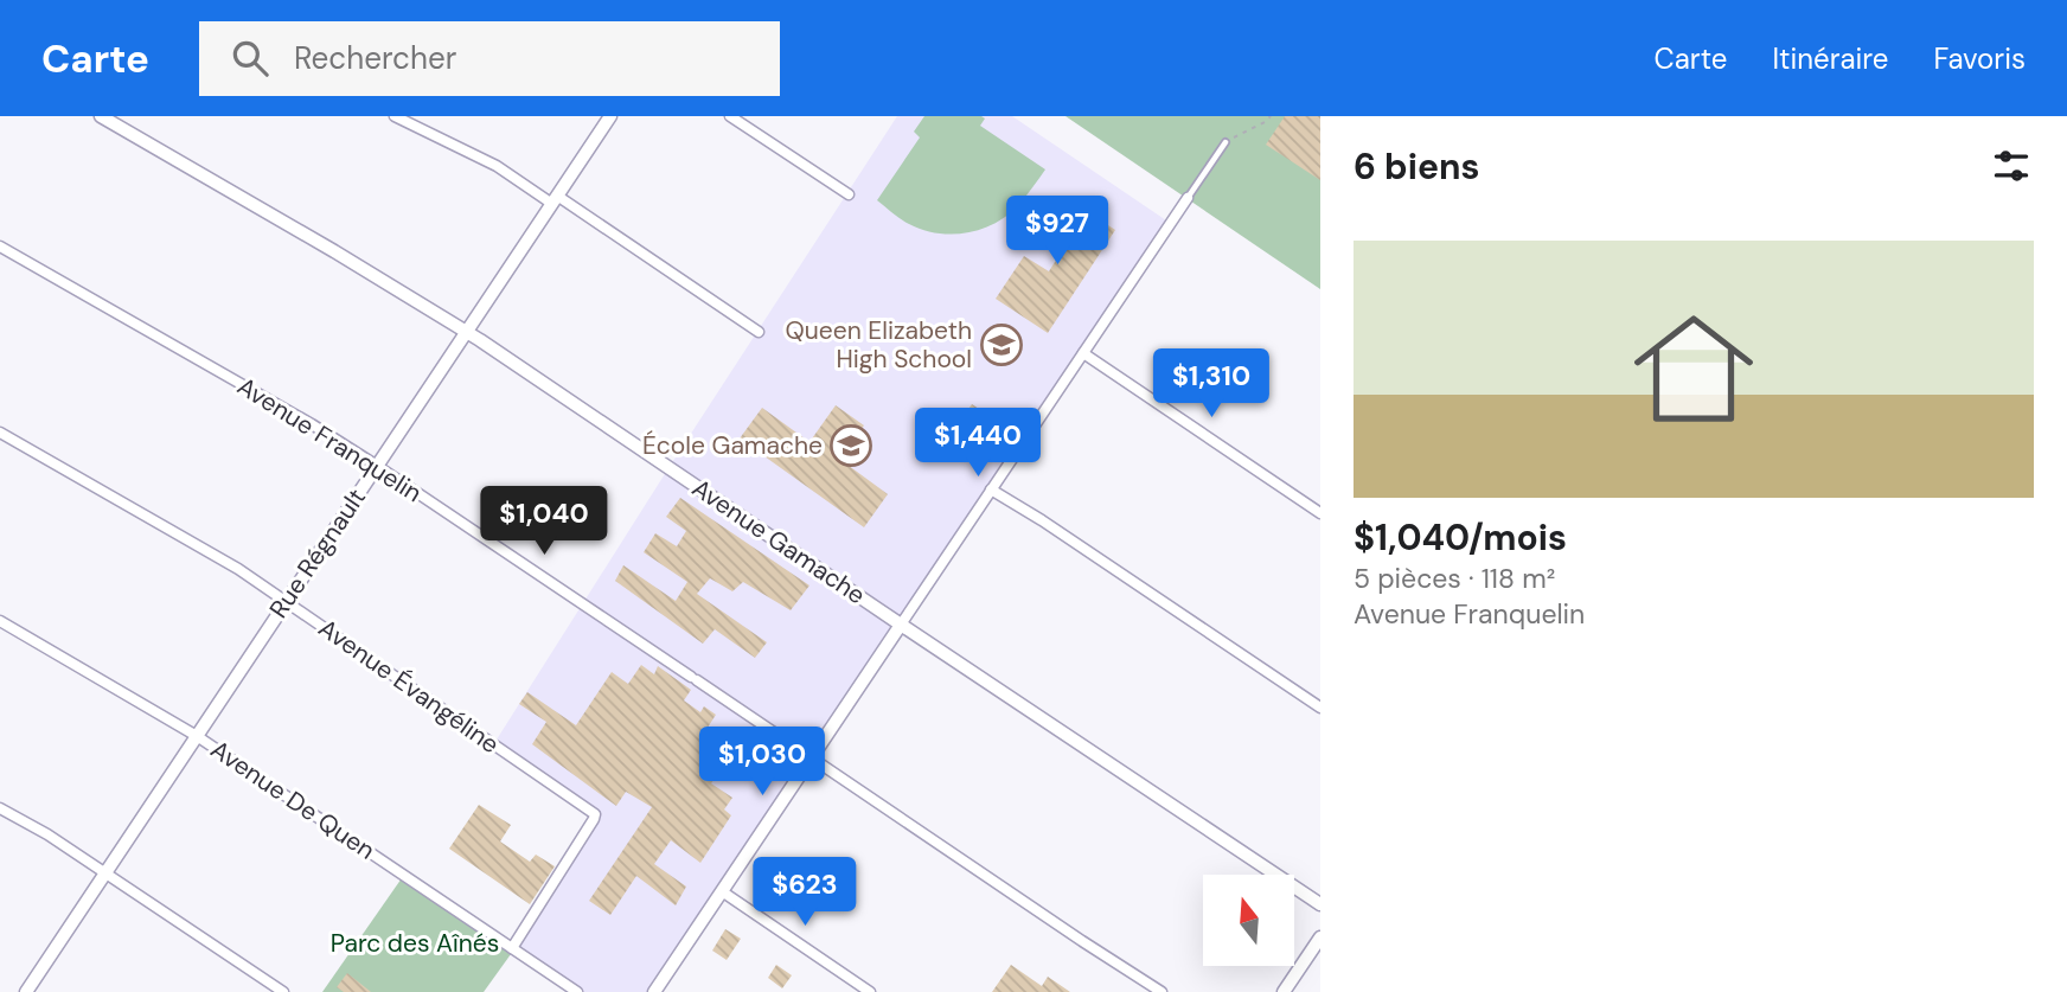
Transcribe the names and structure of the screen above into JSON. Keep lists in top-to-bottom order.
{
  "streets": {
    "street": [
      "Avenue Franquelin",
      "Avenue Gamache",
      "Rue Régnault",
      "Avenue Évangéline",
      "Avenue De Quen"
    ]
  },
  "crossings": [
    ["Avenue Franquelin", "Rue Régnault"],
    ["Avenue Gamache", "Rue Régnault"],
    ["Rue Régnault", "Avenue Évangéline"],
    ["Rue Régnault", "Avenue De Quen"],
    ["Avenue Évangéline", "Avenue De Quen"]
  ],
  "parks": ["Parc des Aînés"],
  "places": {
    "school or university": ["Queen Elizabeth High School", "École Gamache"]
  },
  "north": "top",
  "page": {
    "header": "Carte",
    "search": "Rechercher",
    "nav": ["Carte", "Itinéraire", "Favoris"],
    "heading": "6 biens",
    "price": [
      "$927",
      "$1,310",
      "$1,440",
      "$1,040",
      "$1,030",
      "$623"
    ],
    "list": [
      {
        "name": "$1,040/mois",
        "note": "5 pièces · 118 m² · Avenue Franquelin"
      }
    ]
  }
}
